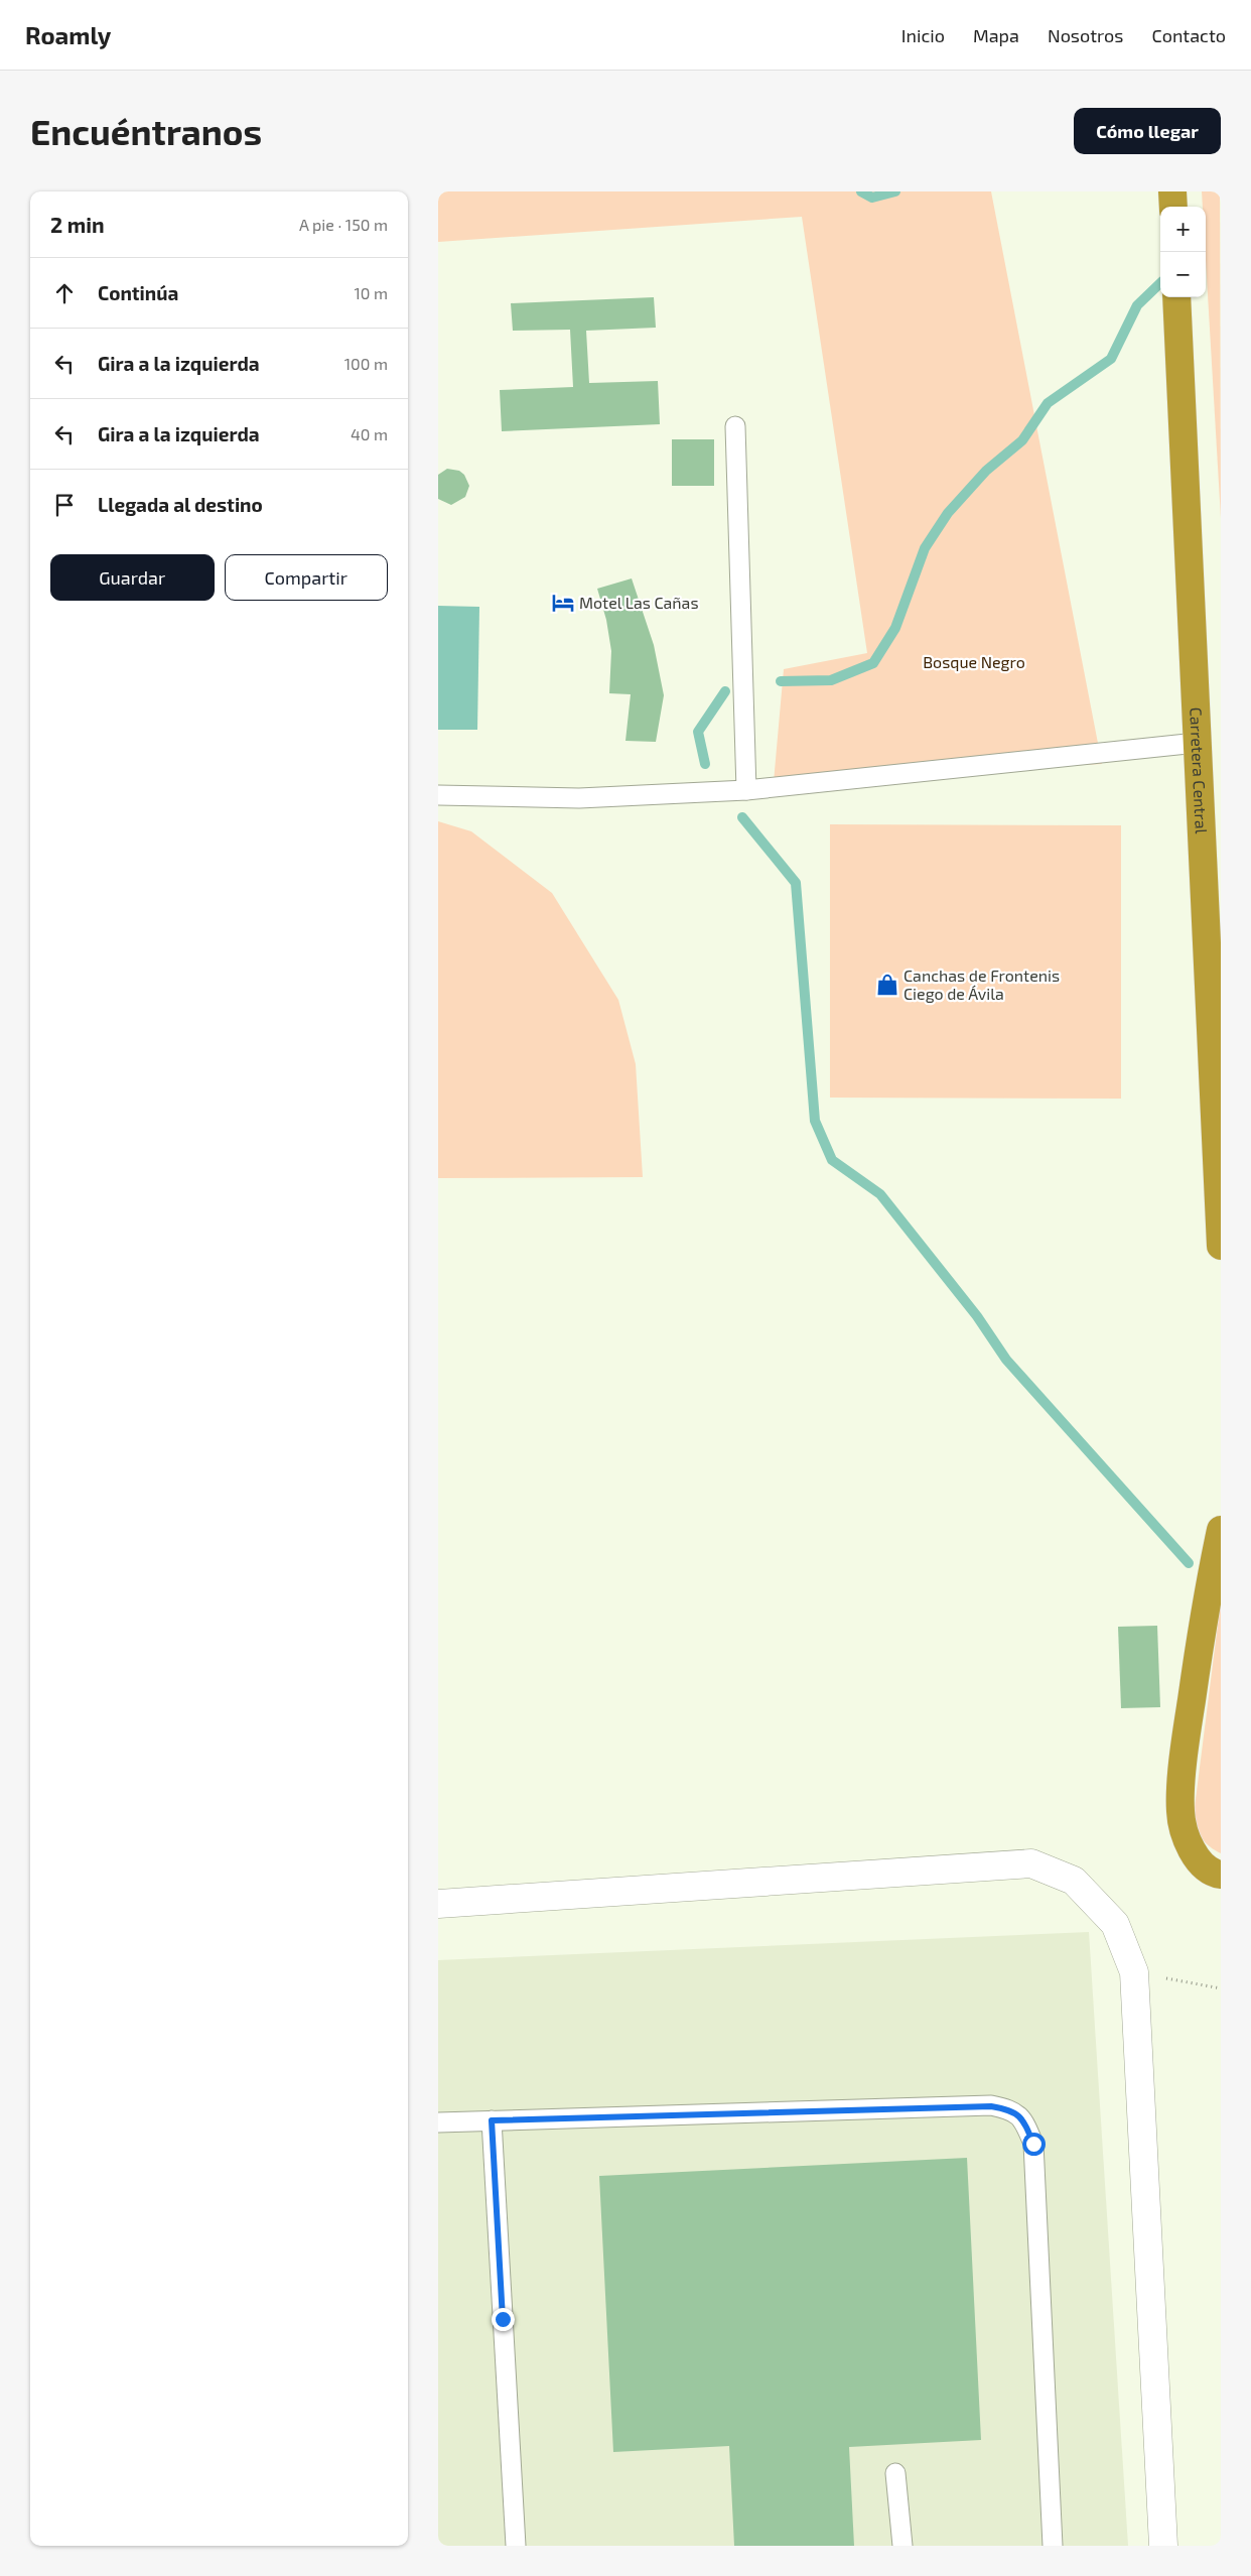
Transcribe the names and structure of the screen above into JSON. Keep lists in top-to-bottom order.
{
  "streets": {
    "highway": ["Carretera Central"]
  },
  "parks": ["Bosque Negro"],
  "places": {
    "hotel": ["Motel Las Cañas"],
    "shop": ["Canchas de Frontenis Ciego de Ávila"]
  },
  "page": {
    "header": "Roamly",
    "nav": [
      "Inicio",
      "Mapa",
      "Nosotros",
      "Contacto"
    ],
    "buttons": [
      "Cómo llegar",
      ["Guardar", "Compartir"]
    ],
    "title": "Encuéntranos",
    "heading": ["2 min", "A pie · 150 m"],
    "map_buttons": ["+", "−"],
    "list": [
      ["Continúa", "10 m"],
      ["Gira a la izquierda", "100 m"],
      ["Gira a la izquierda", "40 m"],
      "Llegada al destino"
    ]
  }
}
